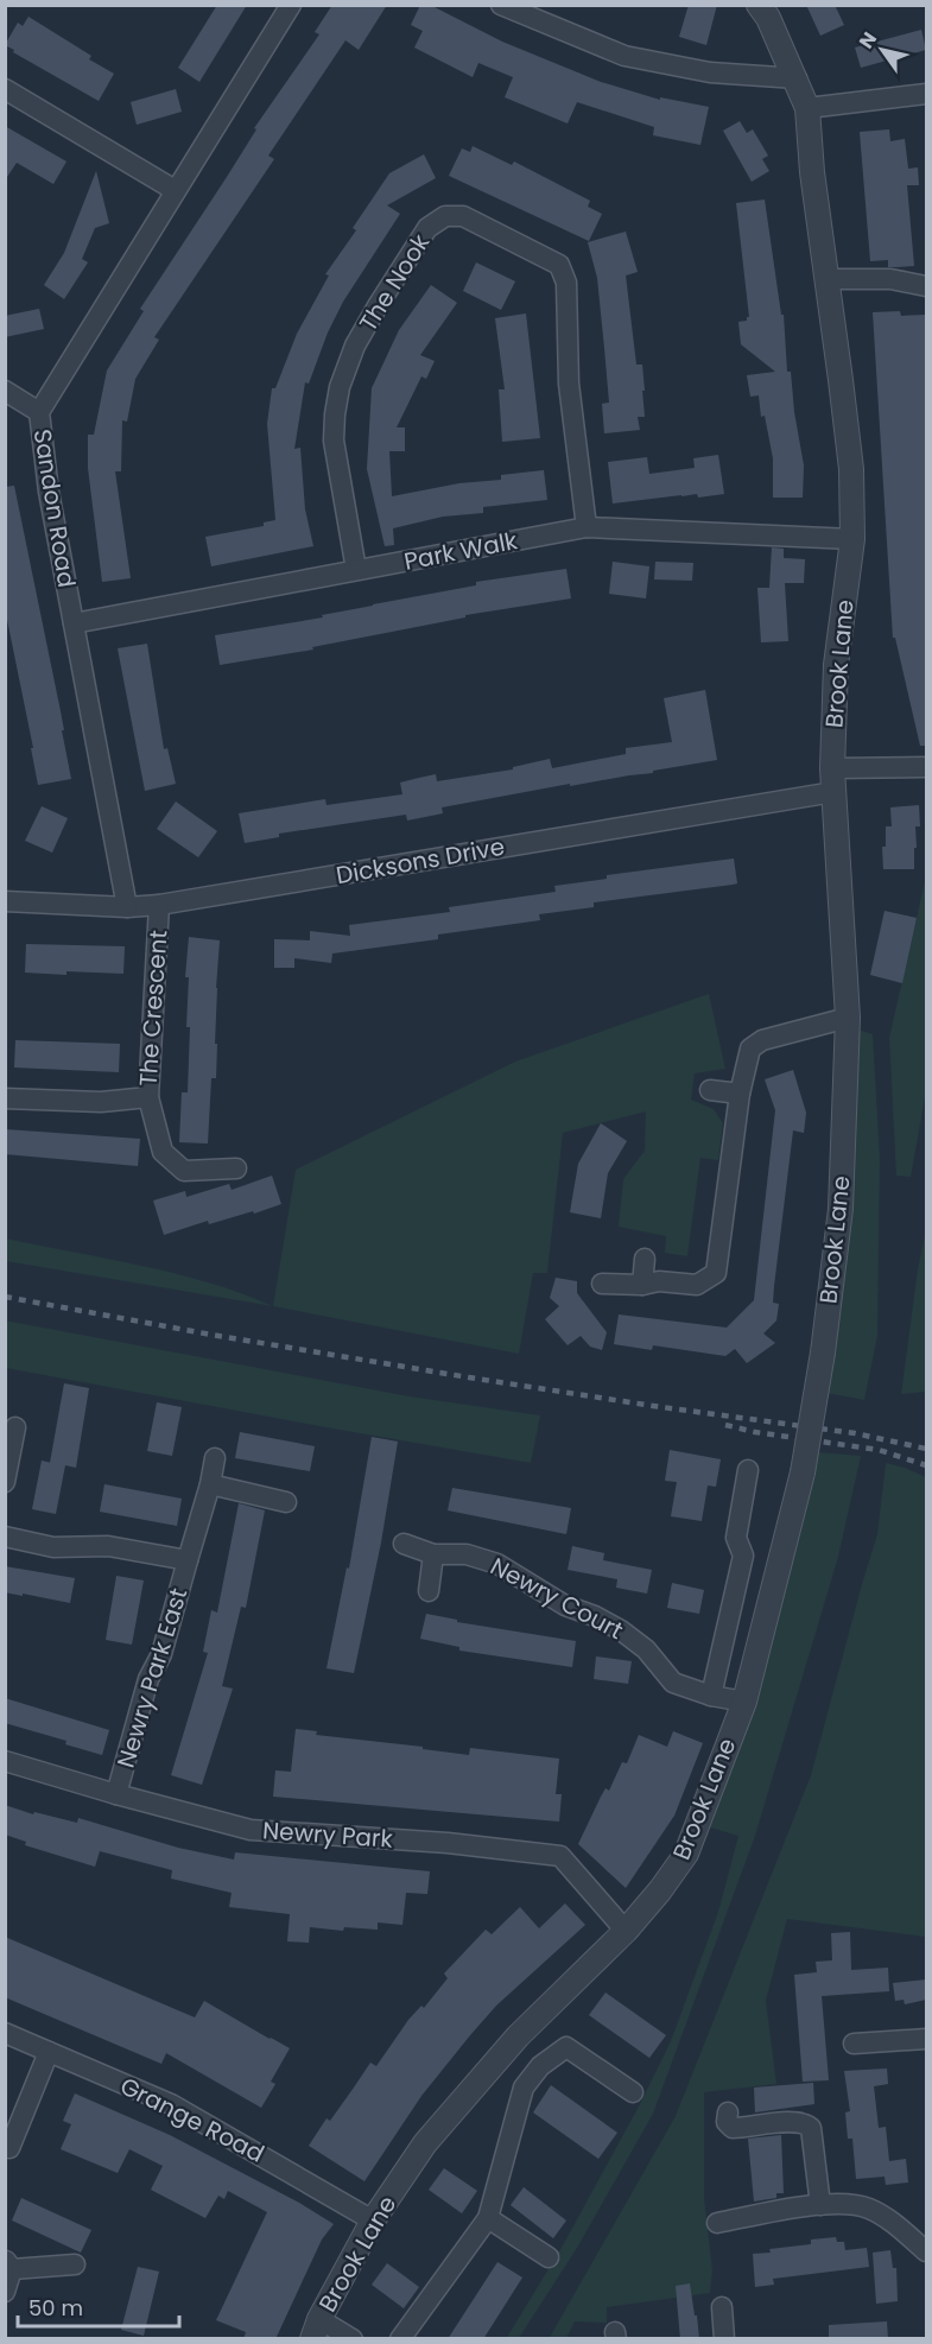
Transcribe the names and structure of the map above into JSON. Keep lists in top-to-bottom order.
{
  "streets": {
    "street": [
      "The Nook",
      "Sandon Road",
      "Park Walk",
      "Brook Lane",
      "Dicksons Drive",
      "The Crescent",
      "Newry Court",
      "Newry Park East",
      "Newry Park",
      "Grange Road"
    ]
  },
  "crossings": [
    ["The Nook", "Park Walk"],
    ["Sandon Road", "Park Walk"],
    ["Sandon Road", "Dicksons Drive"],
    ["Park Walk", "Brook Lane"],
    ["Brook Lane", "Dicksons Drive"],
    ["Brook Lane", "Newry Court"],
    ["Brook Lane", "Newry Park"],
    ["Brook Lane", "Grange Road"],
    ["Dicksons Drive", "The Crescent"],
    ["Newry Park East", "Newry Park"]
  ],
  "scale_bar": "50 m",
  "north": "top left"
}
